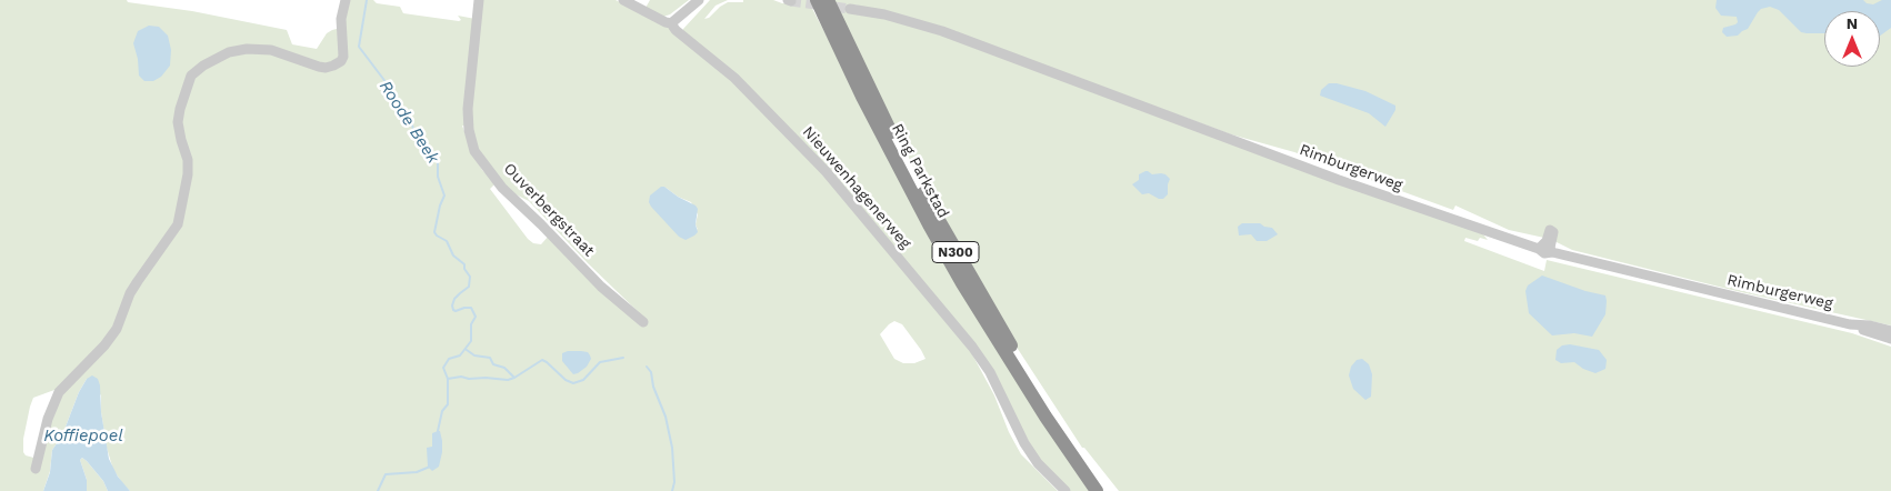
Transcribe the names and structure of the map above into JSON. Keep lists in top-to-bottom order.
{
  "streets": {
    "highway": ["Ring Parkstad", "N300"],
    "street": ["Rimburgerweg", "Nieuwenhagenerweg", "Ouverbergstraat"]
  },
  "water": ["Roode Beek", "Koffiepoel"],
  "north": "top"
}
